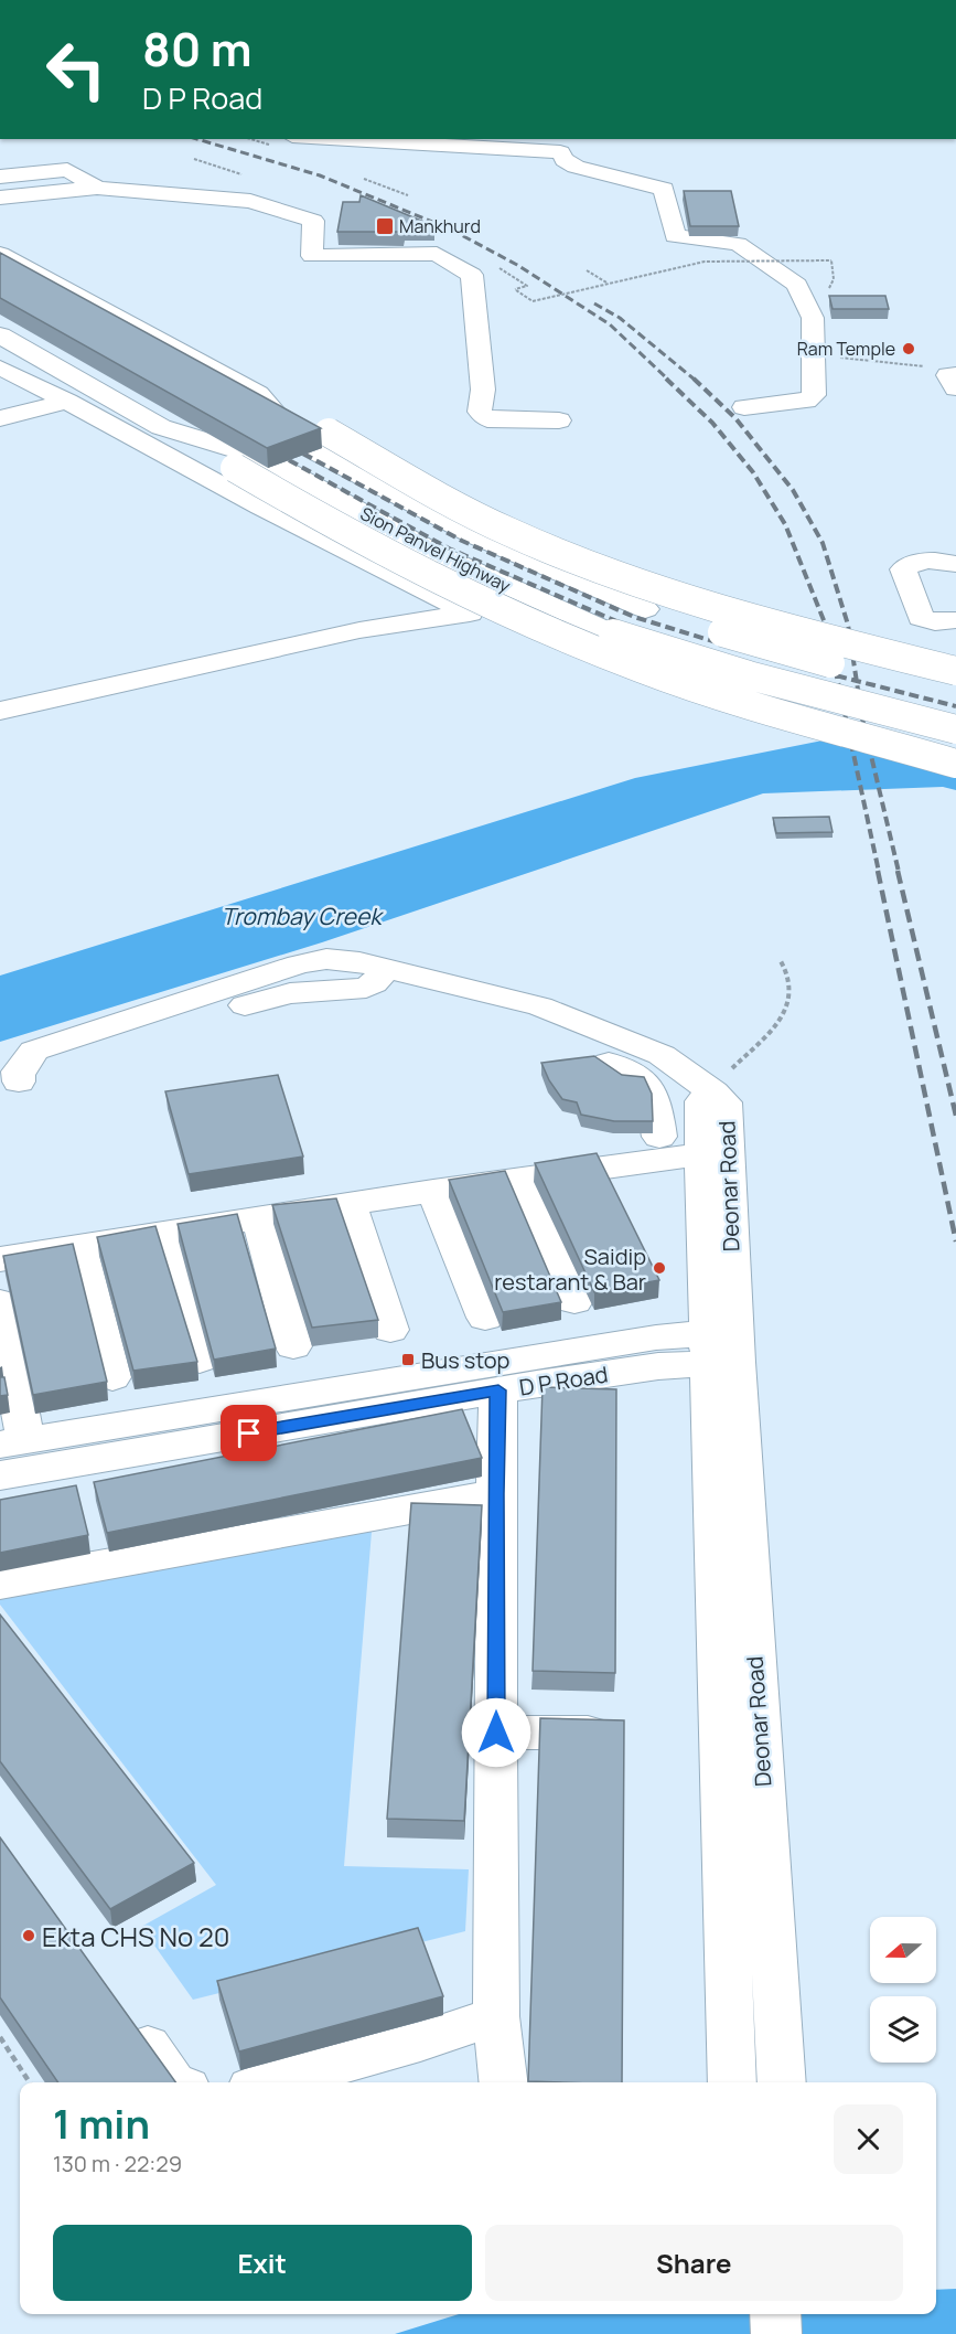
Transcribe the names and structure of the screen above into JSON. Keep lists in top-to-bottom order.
{
  "streets": {
    "highway": ["Sion Panvel Highway"],
    "street": ["Deonar Road", "D P Road"]
  },
  "crossings": [
    ["Deonar Road", "D P Road"]
  ],
  "water": ["Trombay Creek"],
  "places": {
    "transit": ["Mankhurd", "Bus stop"],
    "other": ["Ram Temple", "Saidip restarant & Bar", "Ekta CHS No 20"]
  },
  "north": "left",
  "page": {
    "turn": ["80 m", "D P Road"],
    "heading": ["1 min", "130 m · 22:29"],
    "buttons": ["Exit", "Share"]
  }
}
